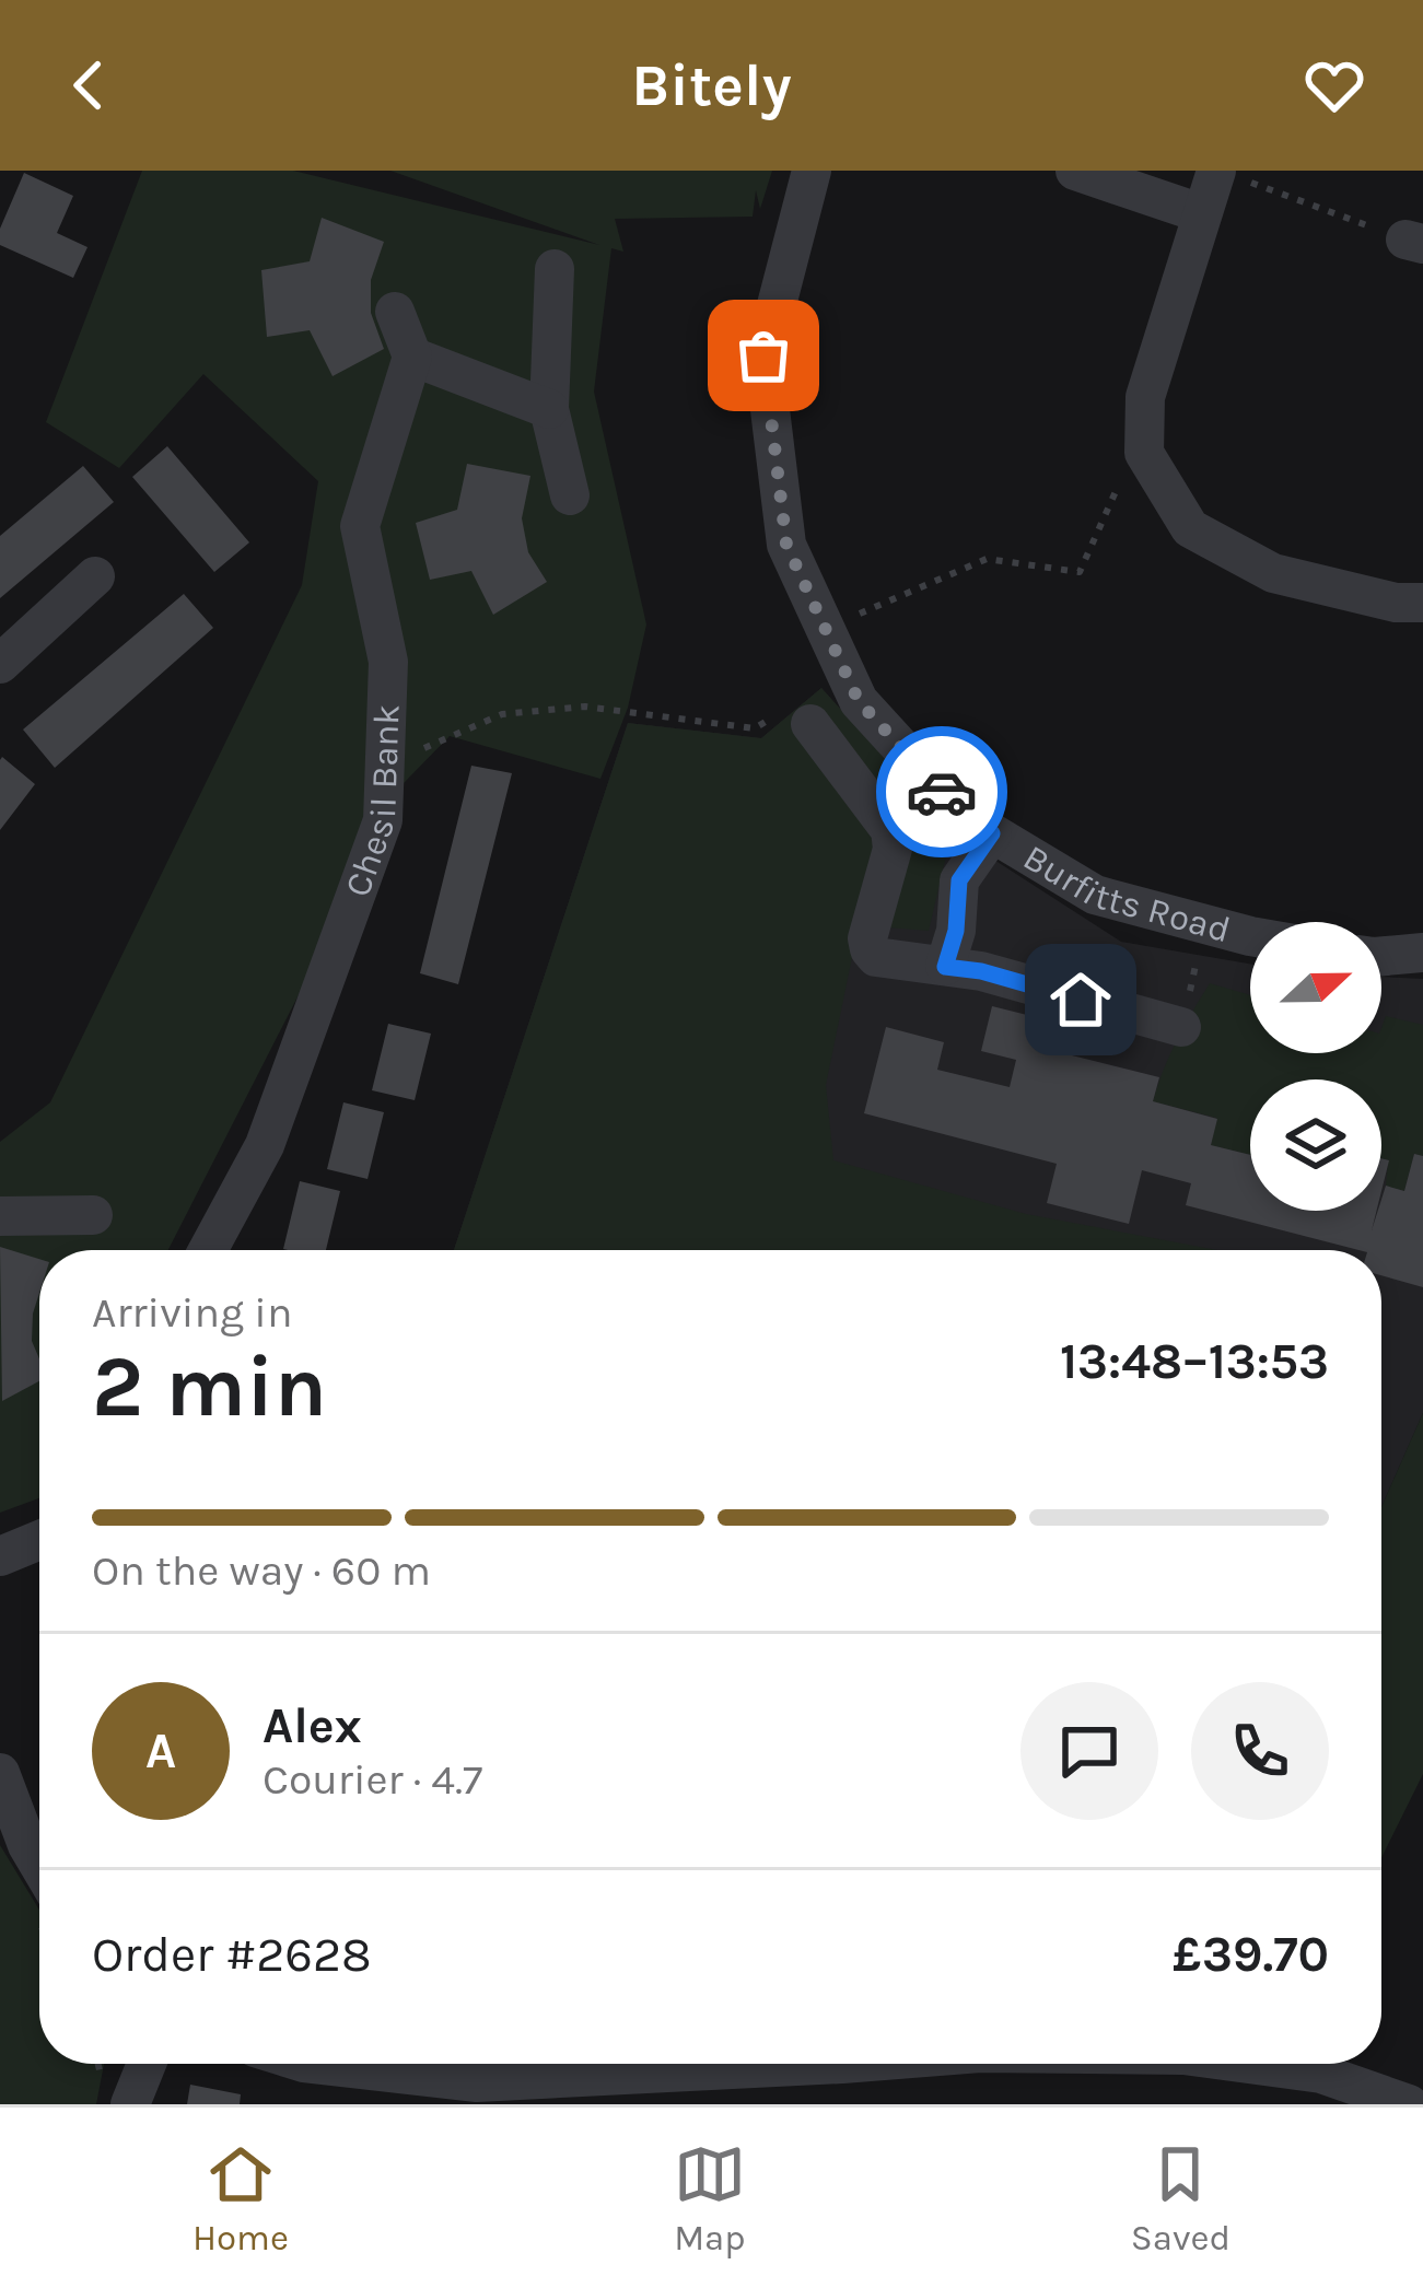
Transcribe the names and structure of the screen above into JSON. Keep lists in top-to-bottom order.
{
  "streets": {
    "street": ["Chesil Bank", "Burfitts Road"]
  },
  "north": "right",
  "page": {
    "header": "Bitely",
    "heading": ["2 min", "Arriving in", "13:48–13:53"],
    "panel": [
      "Alex",
      "Courier · 4.7",
      "Order #2628",
      "£39.70"
    ],
    "bar": "On the way · 60 m",
    "round": "A",
    "tabs": ["Home", "Map", "Saved"]
  }
}
